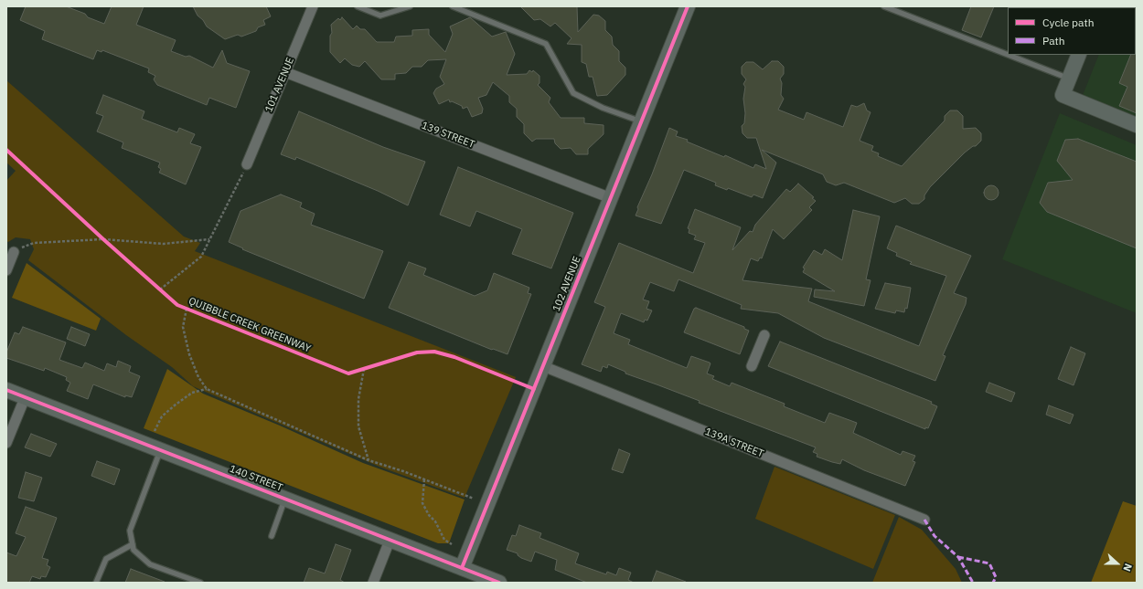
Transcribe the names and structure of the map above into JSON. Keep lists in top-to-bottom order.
{
  "streets": {
    "street": [
      "101 AVENUE",
      "139 STREET",
      "102 AVENUE",
      "139A STREET",
      "140 STREET"
    ],
    "cycle path": ["QUIBBLE CREEK GREENWAY"]
  },
  "crossings": [
    ["101 AVENUE", "139 STREET"],
    ["139 STREET", "102 AVENUE"],
    ["102 AVENUE", "139A STREET"],
    ["102 AVENUE", "140 STREET"]
  ],
  "legend": ["Cycle path", "Path"],
  "north": "right"
}
